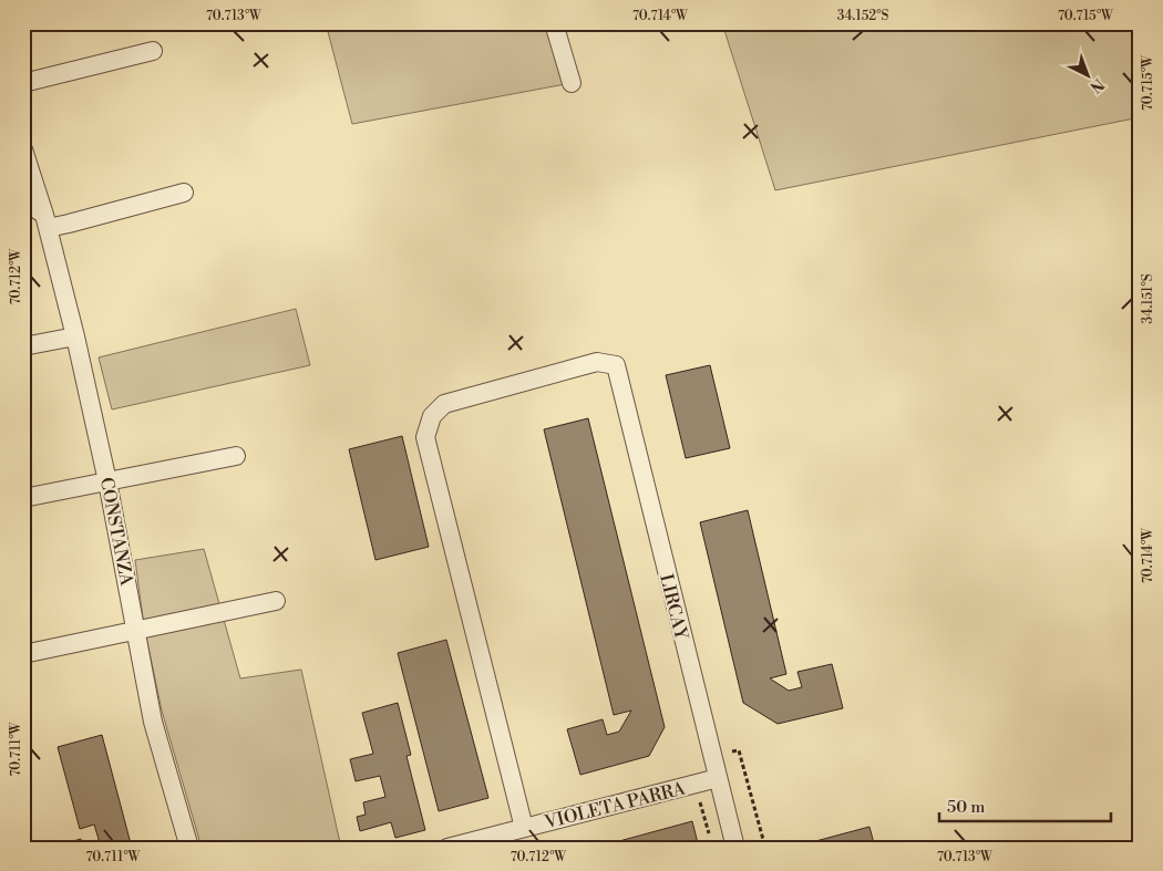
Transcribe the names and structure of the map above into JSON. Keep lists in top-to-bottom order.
{
  "streets": {
    "street": ["CONSTANZA", "LIRCAY", "VIOLETA PARRA"]
  },
  "crossings": [
    ["LIRCAY", "VIOLETA PARRA"]
  ],
  "scale_bar": "50 m",
  "north": "bottom right",
  "coordinates": [
    "70.713°W",
    "70.714°W",
    "34.152°S",
    "70.715°W",
    "70.712°W",
    "34.151°S",
    "70.711°W"
  ]
}
